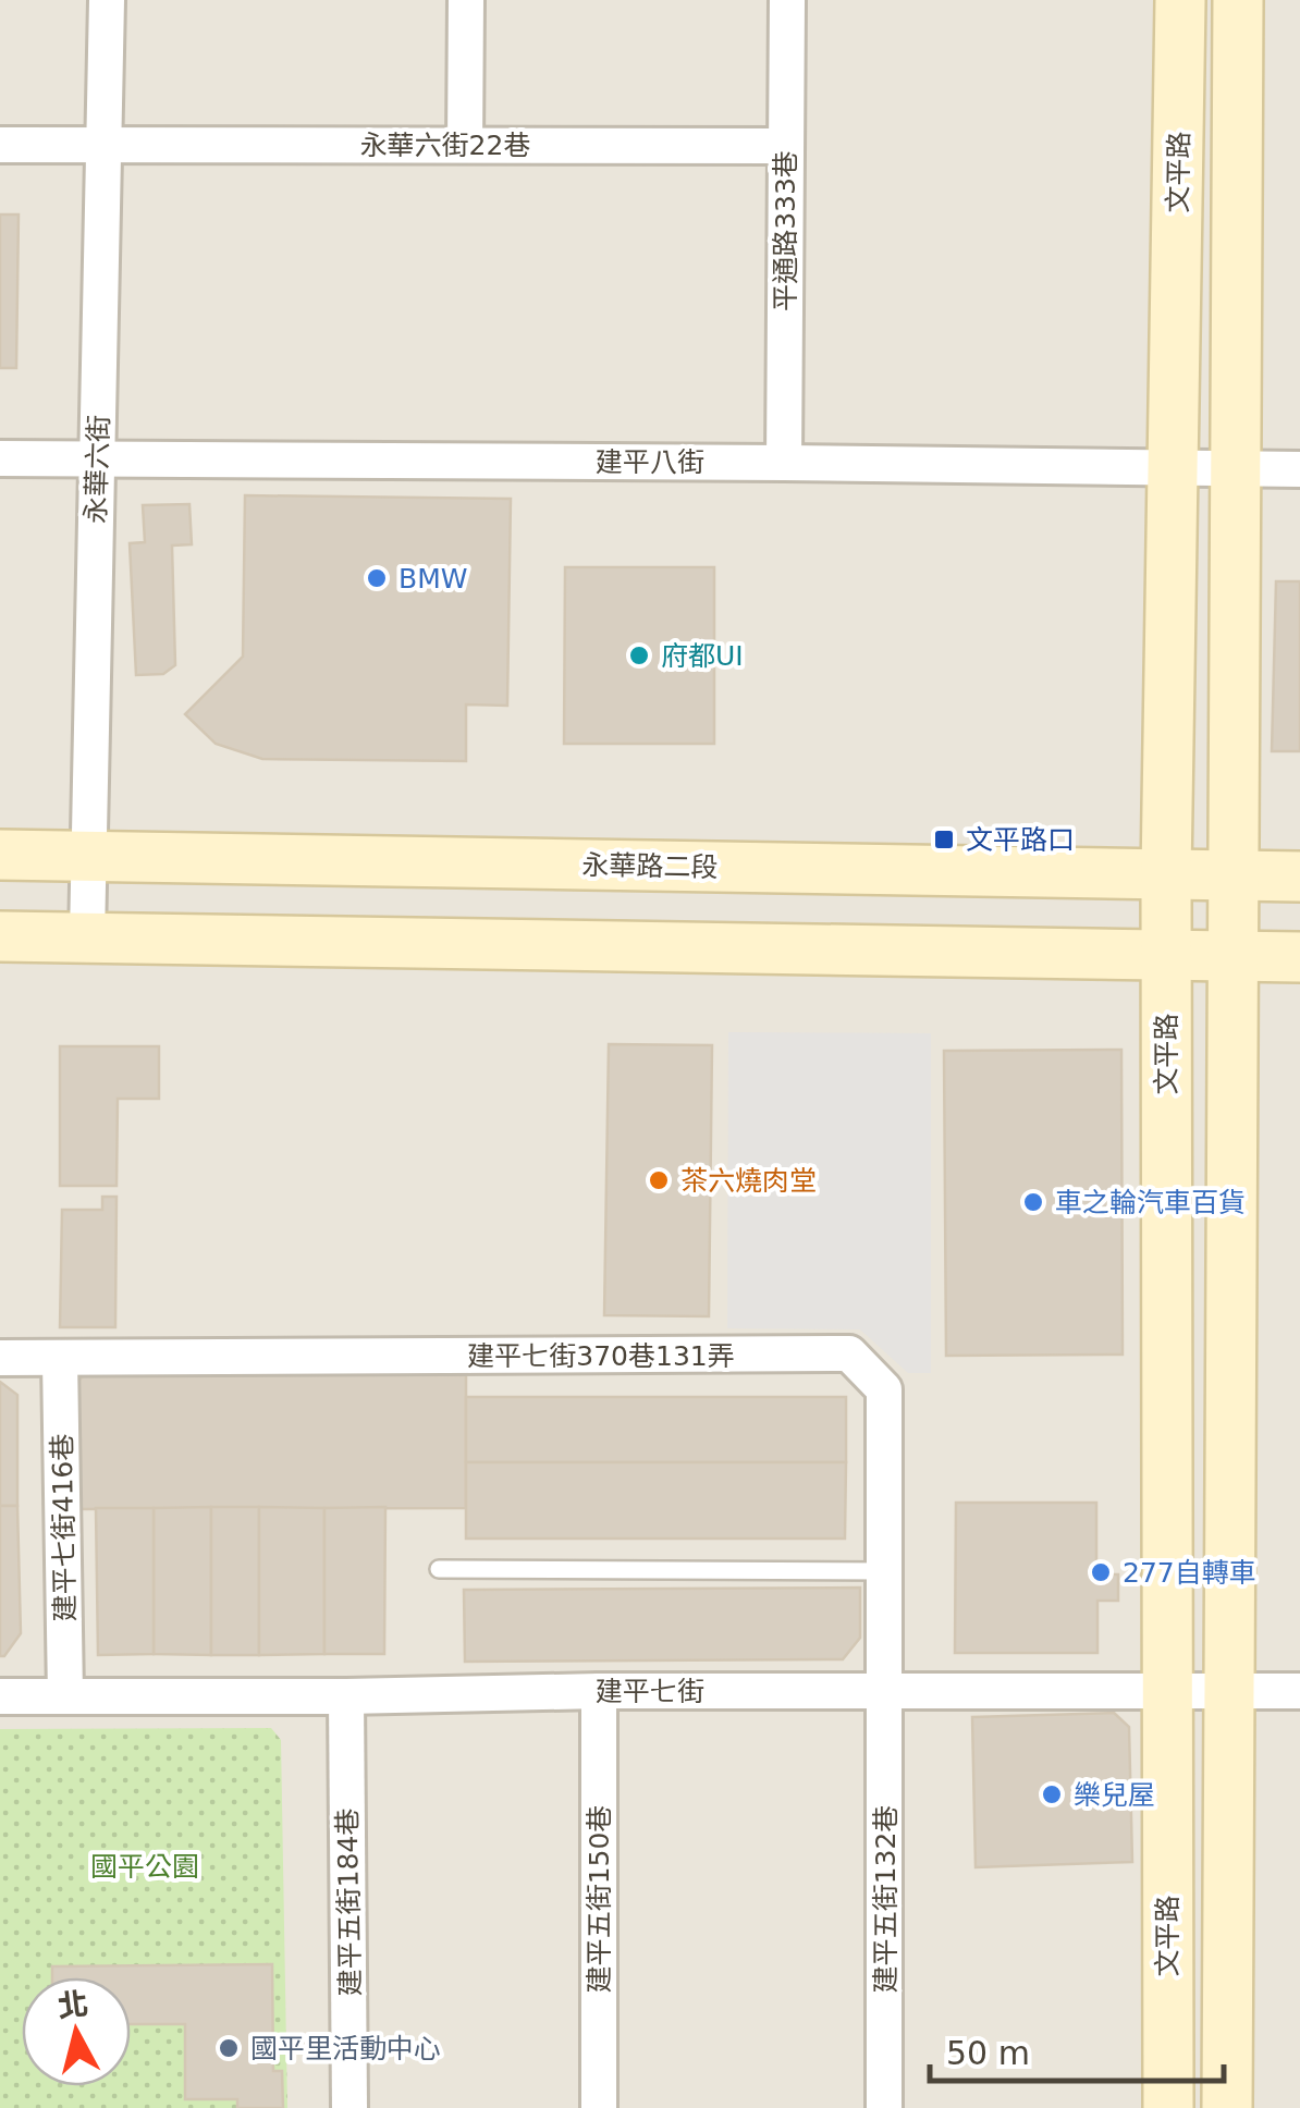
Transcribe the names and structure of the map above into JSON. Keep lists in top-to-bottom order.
{
  "streets": {
    "street": [
      "永華六街22巷",
      "文平路",
      "平通路333巷",
      "建平八街",
      "永華六街",
      "永華路二段",
      "建平七街370巷131弄",
      "建平七街416巷",
      "建平七街",
      "建平五街150巷",
      "建平五街132巷",
      "建平五街184巷"
    ]
  },
  "crossings": [
    ["永華六街22巷", "平通路333巷"],
    ["永華六街22巷", "永華六街"],
    ["文平路", "建平八街"],
    ["文平路", "永華路二段"],
    ["文平路", "建平七街"],
    ["平通路333巷", "建平八街"],
    ["建平八街", "永華六街"],
    ["永華六街", "永華路二段"],
    ["建平七街370巷131弄", "建平七街416巷"],
    ["建平七街370巷131弄", "建平七街"],
    ["建平七街370巷131弄", "建平五街132巷"],
    ["建平七街416巷", "建平七街"],
    ["建平七街", "建平五街150巷"],
    ["建平七街", "建平五街132巷"],
    ["建平七街", "建平五街184巷"]
  ],
  "parks": ["國平公園"],
  "places": {
    "other": [
      "BMW",
      "府都UI",
      "茶六燒肉堂",
      "車之輪汽車百貨",
      "277自轉車",
      "樂兒屋",
      "國平里活動中心"
    ],
    "transit": ["文平路口"]
  },
  "scale_bar": "50 m",
  "north": "top"
}
